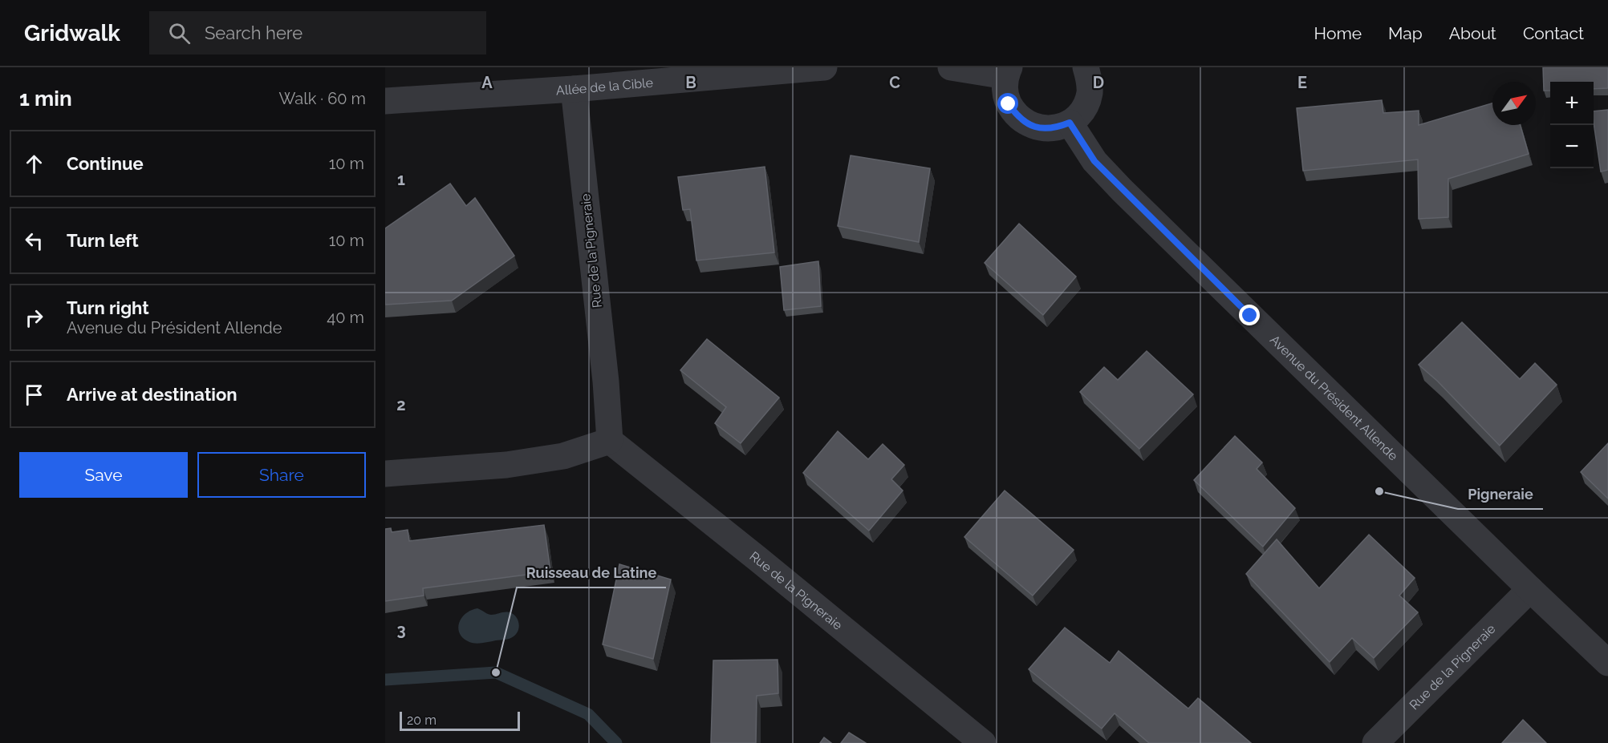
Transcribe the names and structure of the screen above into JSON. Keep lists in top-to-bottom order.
{
  "streets": {
    "street": ["Allée de la Cible", "Rue de la Pigneraie", "Avenue du Président Allende"]
  },
  "crossings": [
    ["Allée de la Cible", "Rue de la Pigneraie"],
    ["Rue de la Pigneraie", "Avenue du Président Allende"]
  ],
  "places": ["Pigneraie", "Ruisseau de Latine"],
  "scale_bar": "20 m",
  "north": "top right",
  "page": {
    "header": "Gridwalk",
    "search": "Search here",
    "nav": [
      "Home",
      "Map",
      "About",
      "Contact"
    ],
    "heading": ["1 min", "Walk · 60 m"],
    "map_buttons": ["+", "−"],
    "list": [
      ["Continue", "10 m"],
      ["Turn left", "10 m"],
      ["Turn right", "Avenue du Président Allende", "40 m"],
      "Arrive at destination"
    ],
    "buttons": ["Save", "Share"],
    "scale": "20 m"
  },
  "grid": {
    "columns": [
      "A",
      "B",
      "C",
      "D",
      "E"
    ],
    "rows": ["1", "2", "3"]
  }
}
